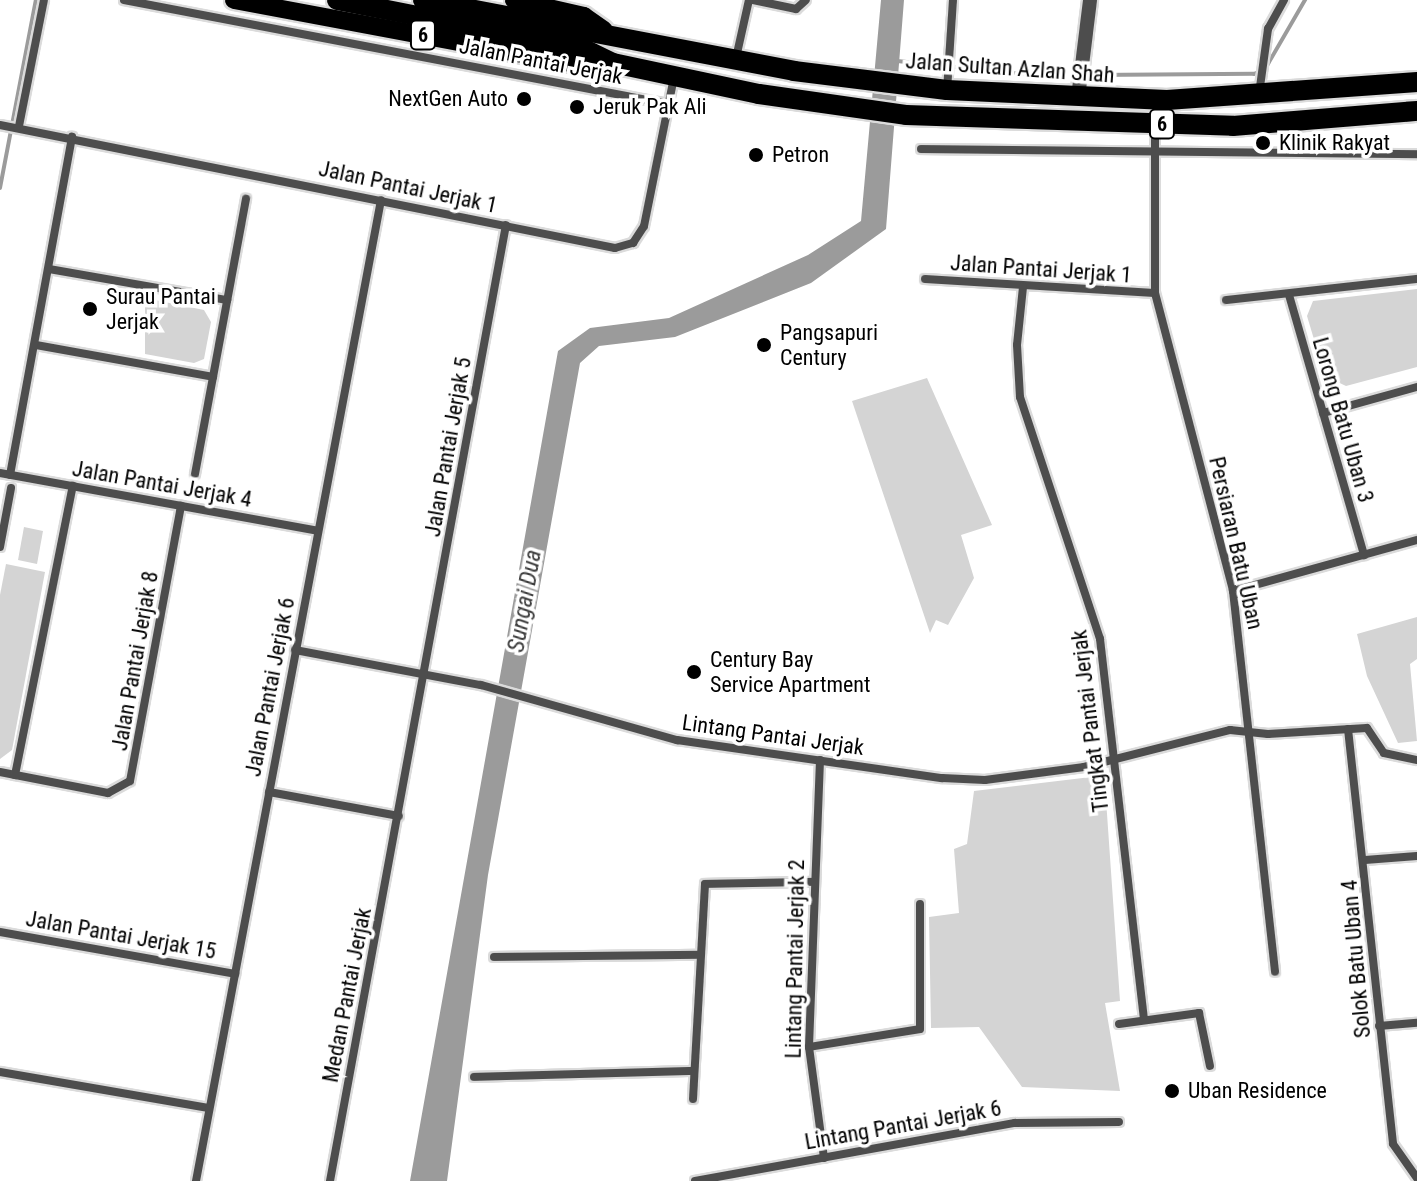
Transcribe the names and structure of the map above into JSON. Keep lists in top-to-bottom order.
{
  "streets": {
    "highway": ["6", "Jalan Sultan Azlan Shah"],
    "street": [
      "Jalan Pantai Jerjak",
      "Jalan Pantai Jerjak 1",
      "Lorong Batu Uban 3",
      "Jalan Pantai Jerjak 5",
      "Jalan Pantai Jerjak 4",
      "Persiaran Batu Uban",
      "Jalan Pantai Jerjak 8",
      "Jalan Pantai Jerjak 6",
      "Tingkat Pantai Jerjak",
      "Lintang Pantai Jerjak",
      "Jalan Pantai Jerjak 15",
      "Lintang Pantai Jerjak 2",
      "Solok Batu Uban 4",
      "Medan Pantai Jerjak",
      "Lintang Pantai Jerjak 6"
    ]
  },
  "crossings": [
    ["Jalan Pantai Jerjak", "Jalan Pantai Jerjak 1"],
    ["Jalan Sultan Azlan Shah", "Jalan Pantai Jerjak 1"],
    ["Jalan Sultan Azlan Shah", "Persiaran Batu Uban"],
    ["Jalan Pantai Jerjak 1", "Jalan Pantai Jerjak 5"],
    ["Jalan Pantai Jerjak 1", "Persiaran Batu Uban"],
    ["Jalan Pantai Jerjak 1", "Jalan Pantai Jerjak 6"],
    ["Jalan Pantai Jerjak 1", "Tingkat Pantai Jerjak"],
    ["Jalan Pantai Jerjak 5", "Lintang Pantai Jerjak"],
    ["Jalan Pantai Jerjak 5", "Medan Pantai Jerjak"],
    ["Jalan Pantai Jerjak 4", "Jalan Pantai Jerjak 8"],
    ["Jalan Pantai Jerjak 4", "Jalan Pantai Jerjak 6"],
    ["Persiaran Batu Uban", "Lintang Pantai Jerjak"],
    ["Jalan Pantai Jerjak 6", "Lintang Pantai Jerjak"],
    ["Jalan Pantai Jerjak 6", "Jalan Pantai Jerjak 15"],
    ["Tingkat Pantai Jerjak", "Lintang Pantai Jerjak"],
    ["Lintang Pantai Jerjak", "Lintang Pantai Jerjak 2"],
    ["Lintang Pantai Jerjak", "Solok Batu Uban 4"],
    ["Lintang Pantai Jerjak", "Medan Pantai Jerjak"],
    ["Lintang Pantai Jerjak 2", "Lintang Pantai Jerjak 6"]
  ],
  "water": ["Sungai Dua"],
  "places": [
    "NextGen Auto",
    "Jeruk Pak Ali",
    "Klinik Rakyat",
    "Petron",
    "Surau Pantai Jerjak",
    "Pangsapuri Century",
    "Century Bay Service Apartment",
    "Uban Residence"
  ]
}
